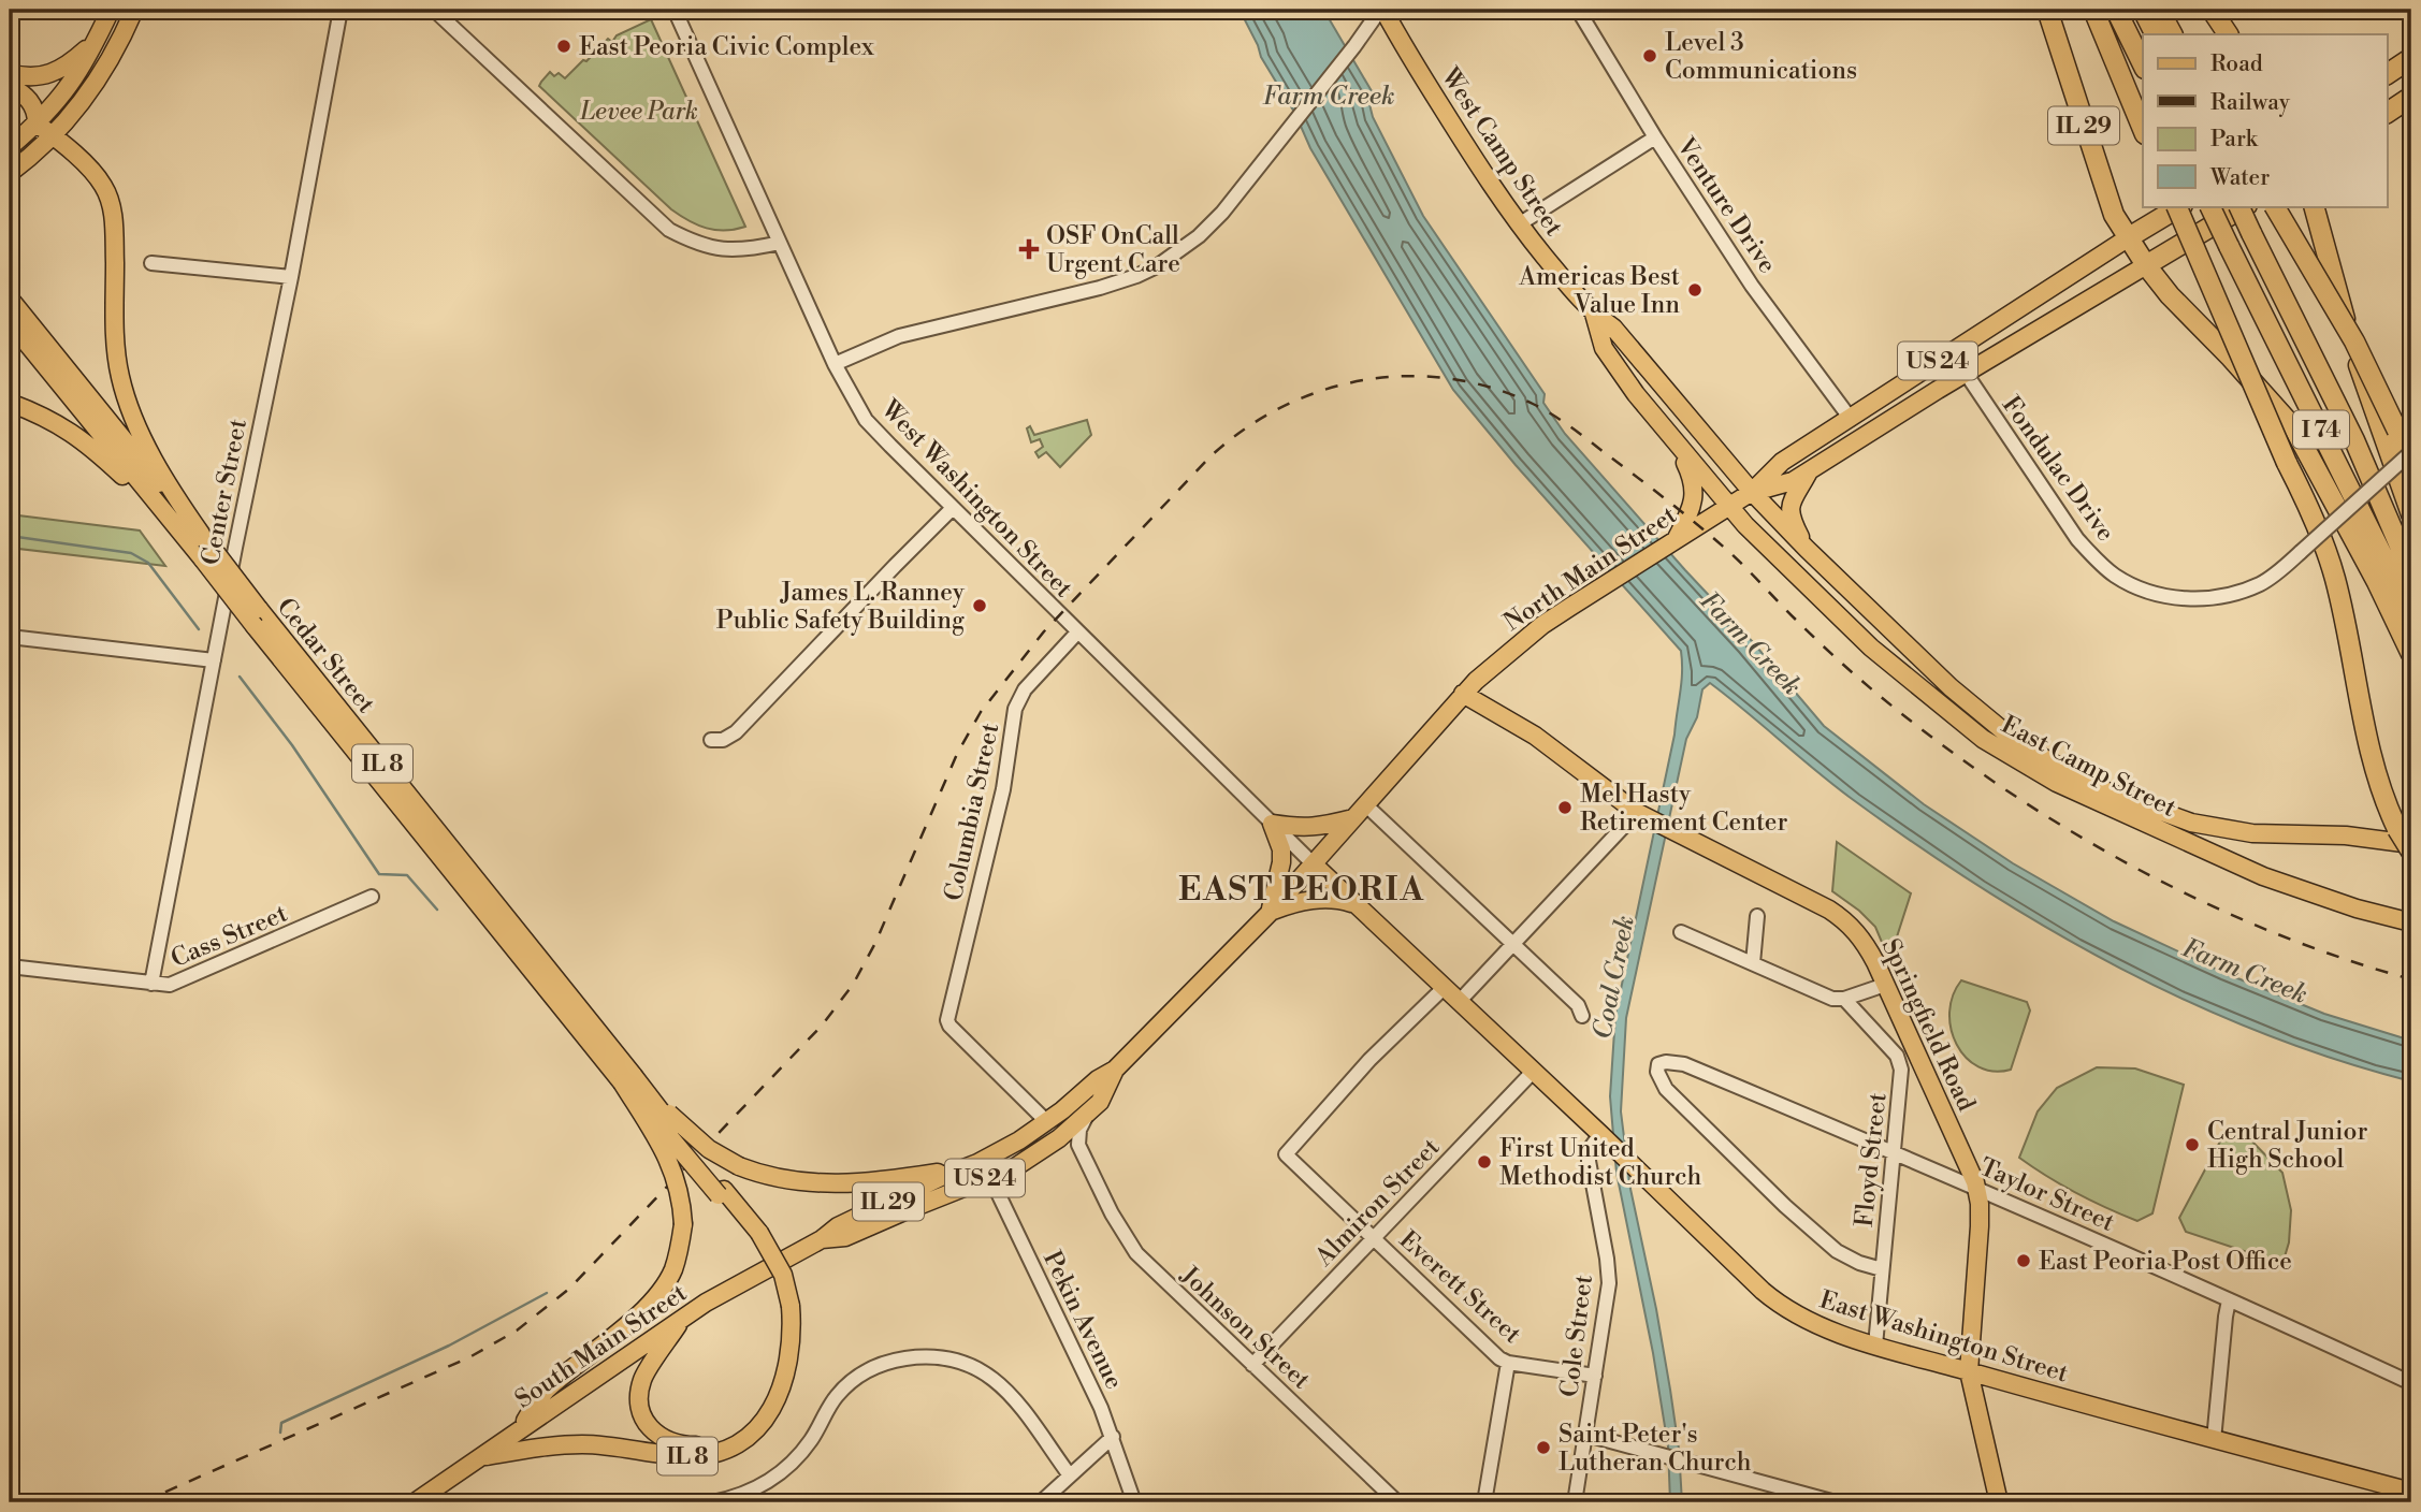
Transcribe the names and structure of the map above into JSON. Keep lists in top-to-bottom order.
{
  "streets": {
    "highway": [
      "IL 29",
      "US 24",
      "I 74",
      "North Main Street"
    ],
    "main road": [
      "West Camp Street",
      "Cedar Street",
      "IL 8",
      "East Camp Street",
      "Springfield Road",
      "East Washington Street",
      "South Main Street"
    ],
    "street": [
      "Venture Drive",
      "Fondulac Drive",
      "Center Street",
      "West Washington Street",
      "Columbia Street",
      "Cass Street",
      "Floyd Street",
      "Taylor Street",
      "Almiron Street",
      "Everett Street",
      "Pekin Avenue",
      "Johnson Street",
      "Cole Street"
    ]
  },
  "crossings": [
    ["IL 29", "North Main Street"],
    ["West Camp Street", "North Main Street"],
    ["West Camp Street", "East Camp Street"],
    ["Venture Drive", "North Main Street"],
    ["Fondulac Drive", "North Main Street"],
    ["Center Street", "Cass Street"],
    ["West Washington Street", "North Main Street"],
    ["West Washington Street", "Columbia Street"],
    ["West Washington Street", "East Washington Street"],
    ["West Washington Street", "South Main Street"],
    ["North Main Street", "East Camp Street"],
    ["North Main Street", "Springfield Road"],
    ["North Main Street", "East Washington Street"],
    ["North Main Street", "South Main Street"],
    ["Cedar Street", "IL 8"],
    ["IL 8", "South Main Street"],
    ["Columbia Street", "South Main Street"],
    ["Springfield Road", "Taylor Street"],
    ["Springfield Road", "East Washington Street"],
    ["Floyd Street", "Taylor Street"],
    ["Floyd Street", "East Washington Street"],
    ["Almiron Street", "Everett Street"],
    ["Almiron Street", "Johnson Street"],
    ["Almiron Street", "East Washington Street"],
    ["Everett Street", "Cole Street"],
    ["Everett Street", "East Washington Street"],
    ["Pekin Avenue", "South Main Street"],
    ["Johnson Street", "South Main Street"],
    ["Cole Street", "East Washington Street"],
    ["East Washington Street", "South Main Street"]
  ],
  "districts": ["EAST PEORIA"],
  "water": ["Farm Creek", "Coal Creek"],
  "parks": ["Levee Park"],
  "places": {
    "other": [
      "East Peoria Civic Complex",
      "Level 3 Communications",
      "Americas Best Value Inn",
      "James L. Ranney Public Safety Building",
      "Mel Hasty Retirement Center",
      "Central Junior High School",
      "First United Methodist Church",
      "East Peoria Post Office",
      "Saint Peter's Lutheran Church"
    ],
    "health": ["OSF OnCall Urgent Care"]
  },
  "legend": [
    "Road",
    "Railway",
    "Park",
    "Water"
  ]
}
